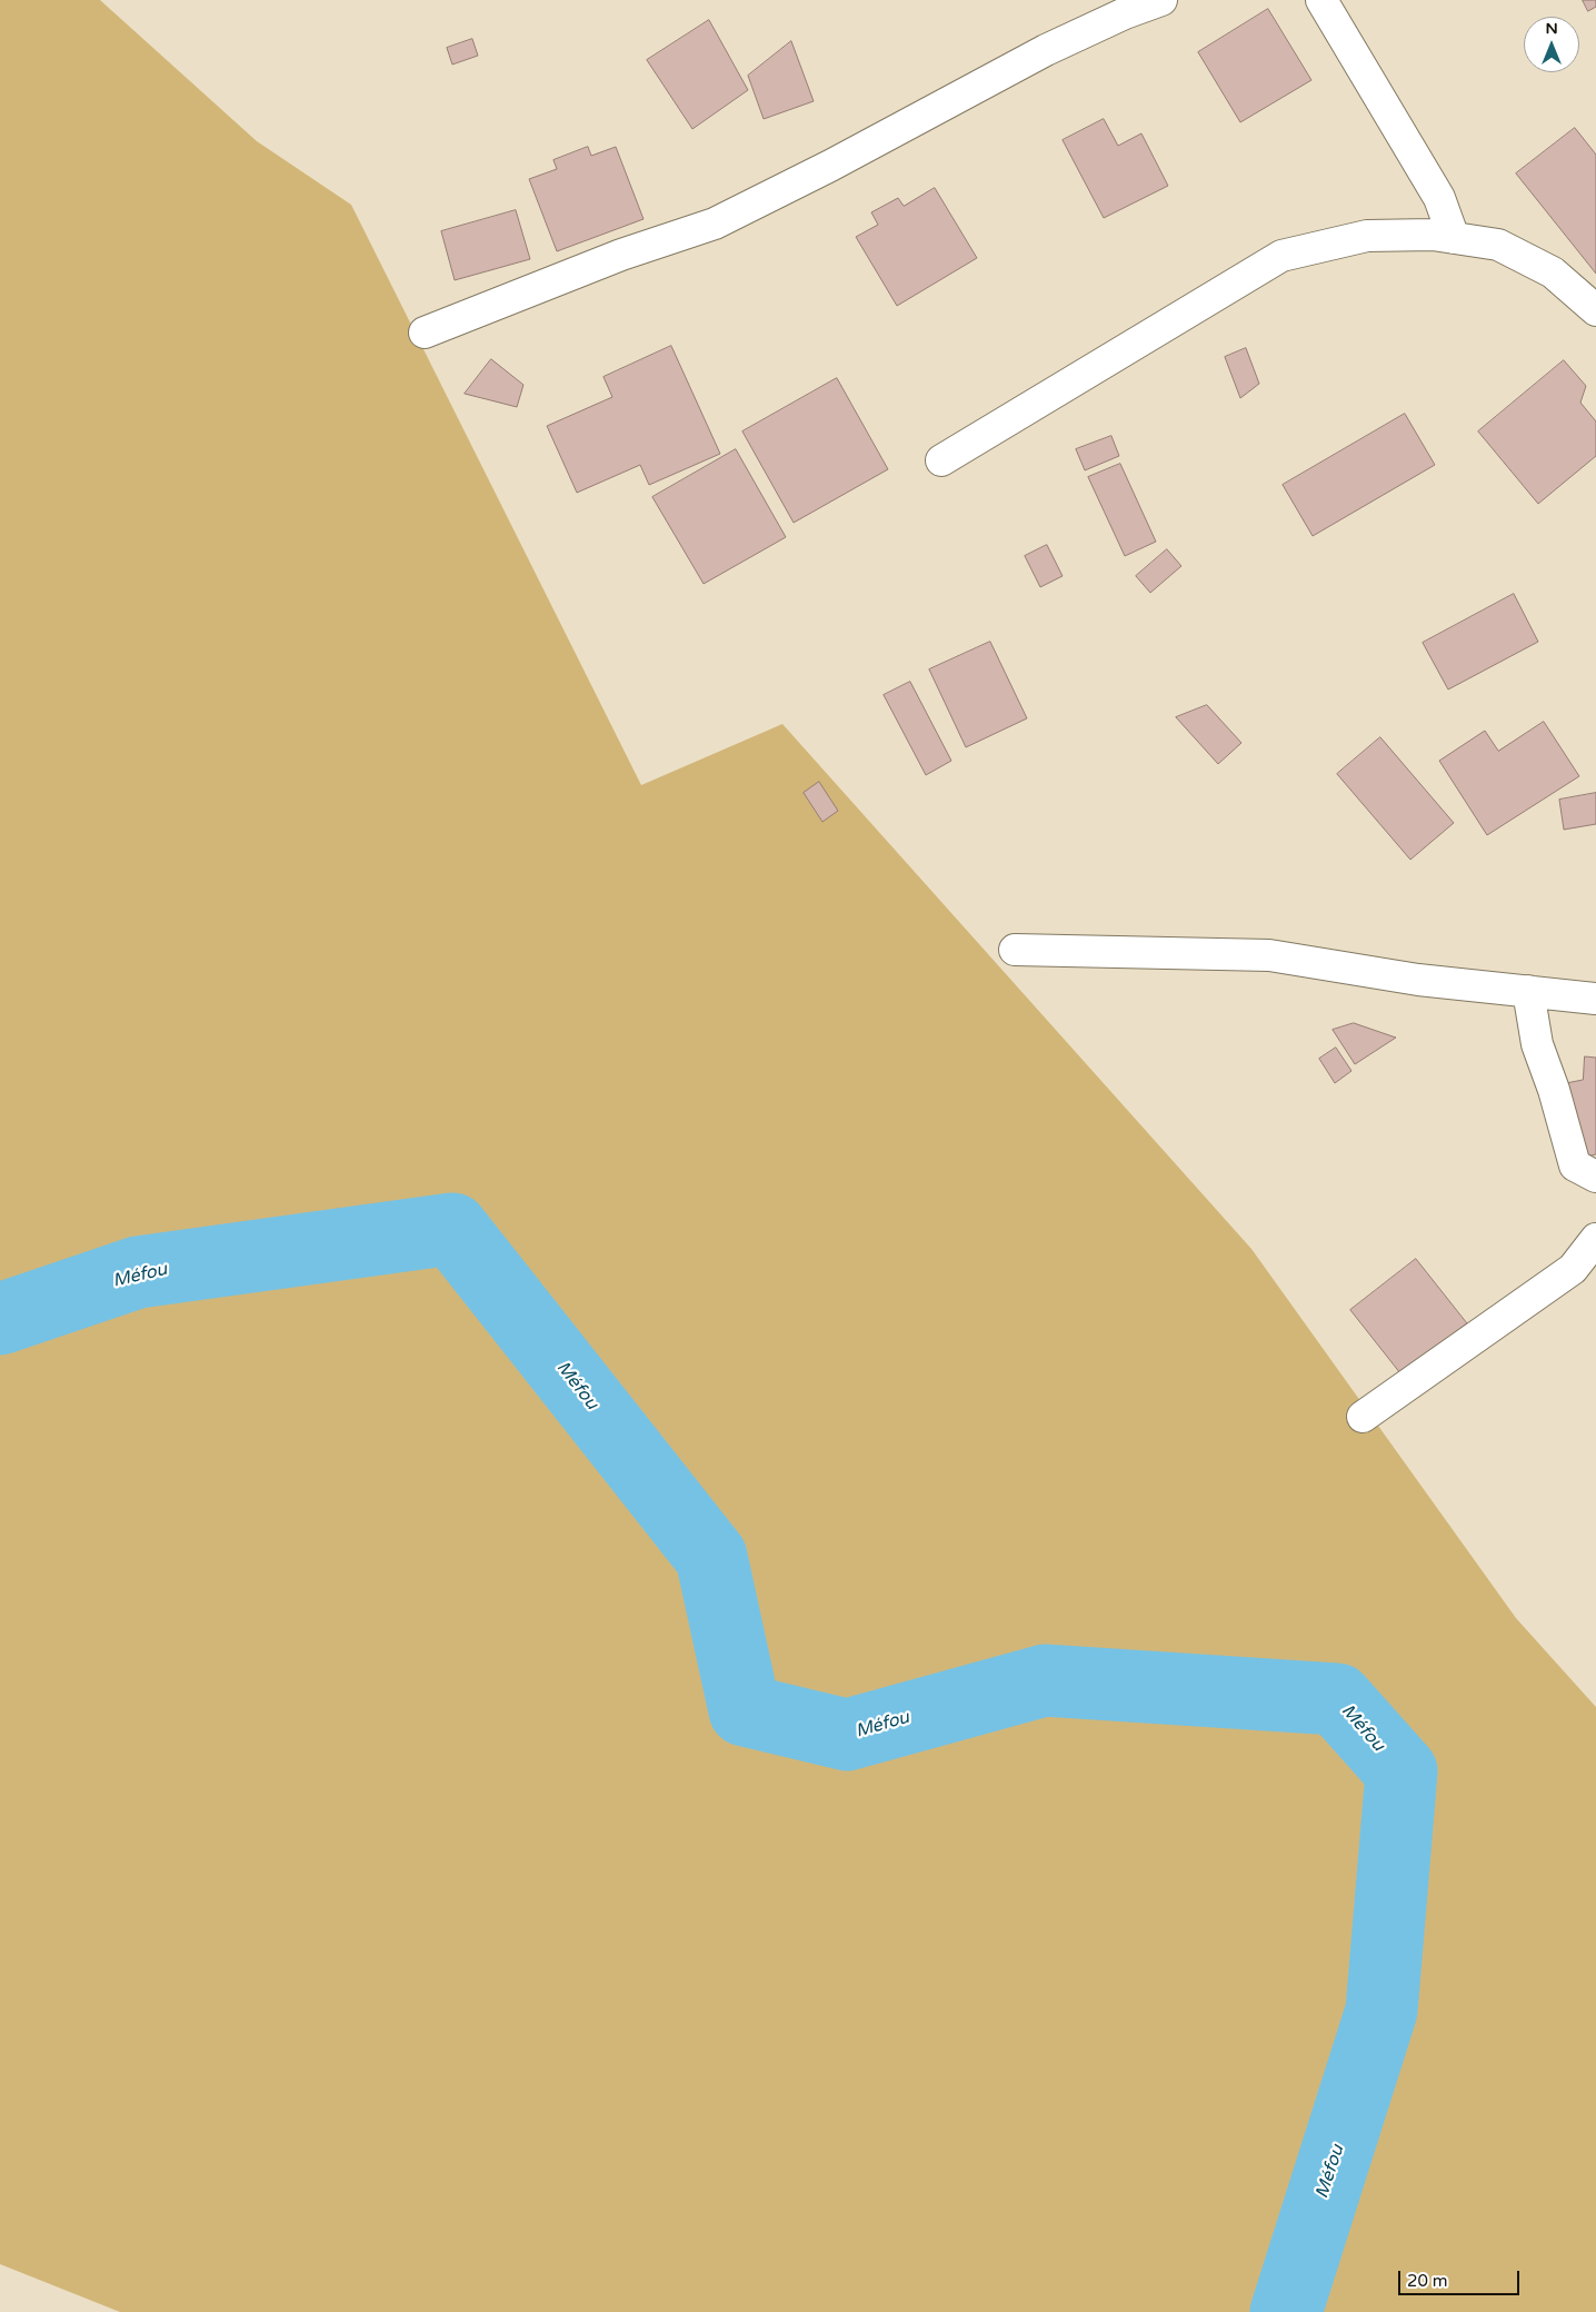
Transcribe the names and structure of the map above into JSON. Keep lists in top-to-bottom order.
{
  "water": ["Méfou"],
  "scale_bar": "20 m",
  "north": "top"
}
